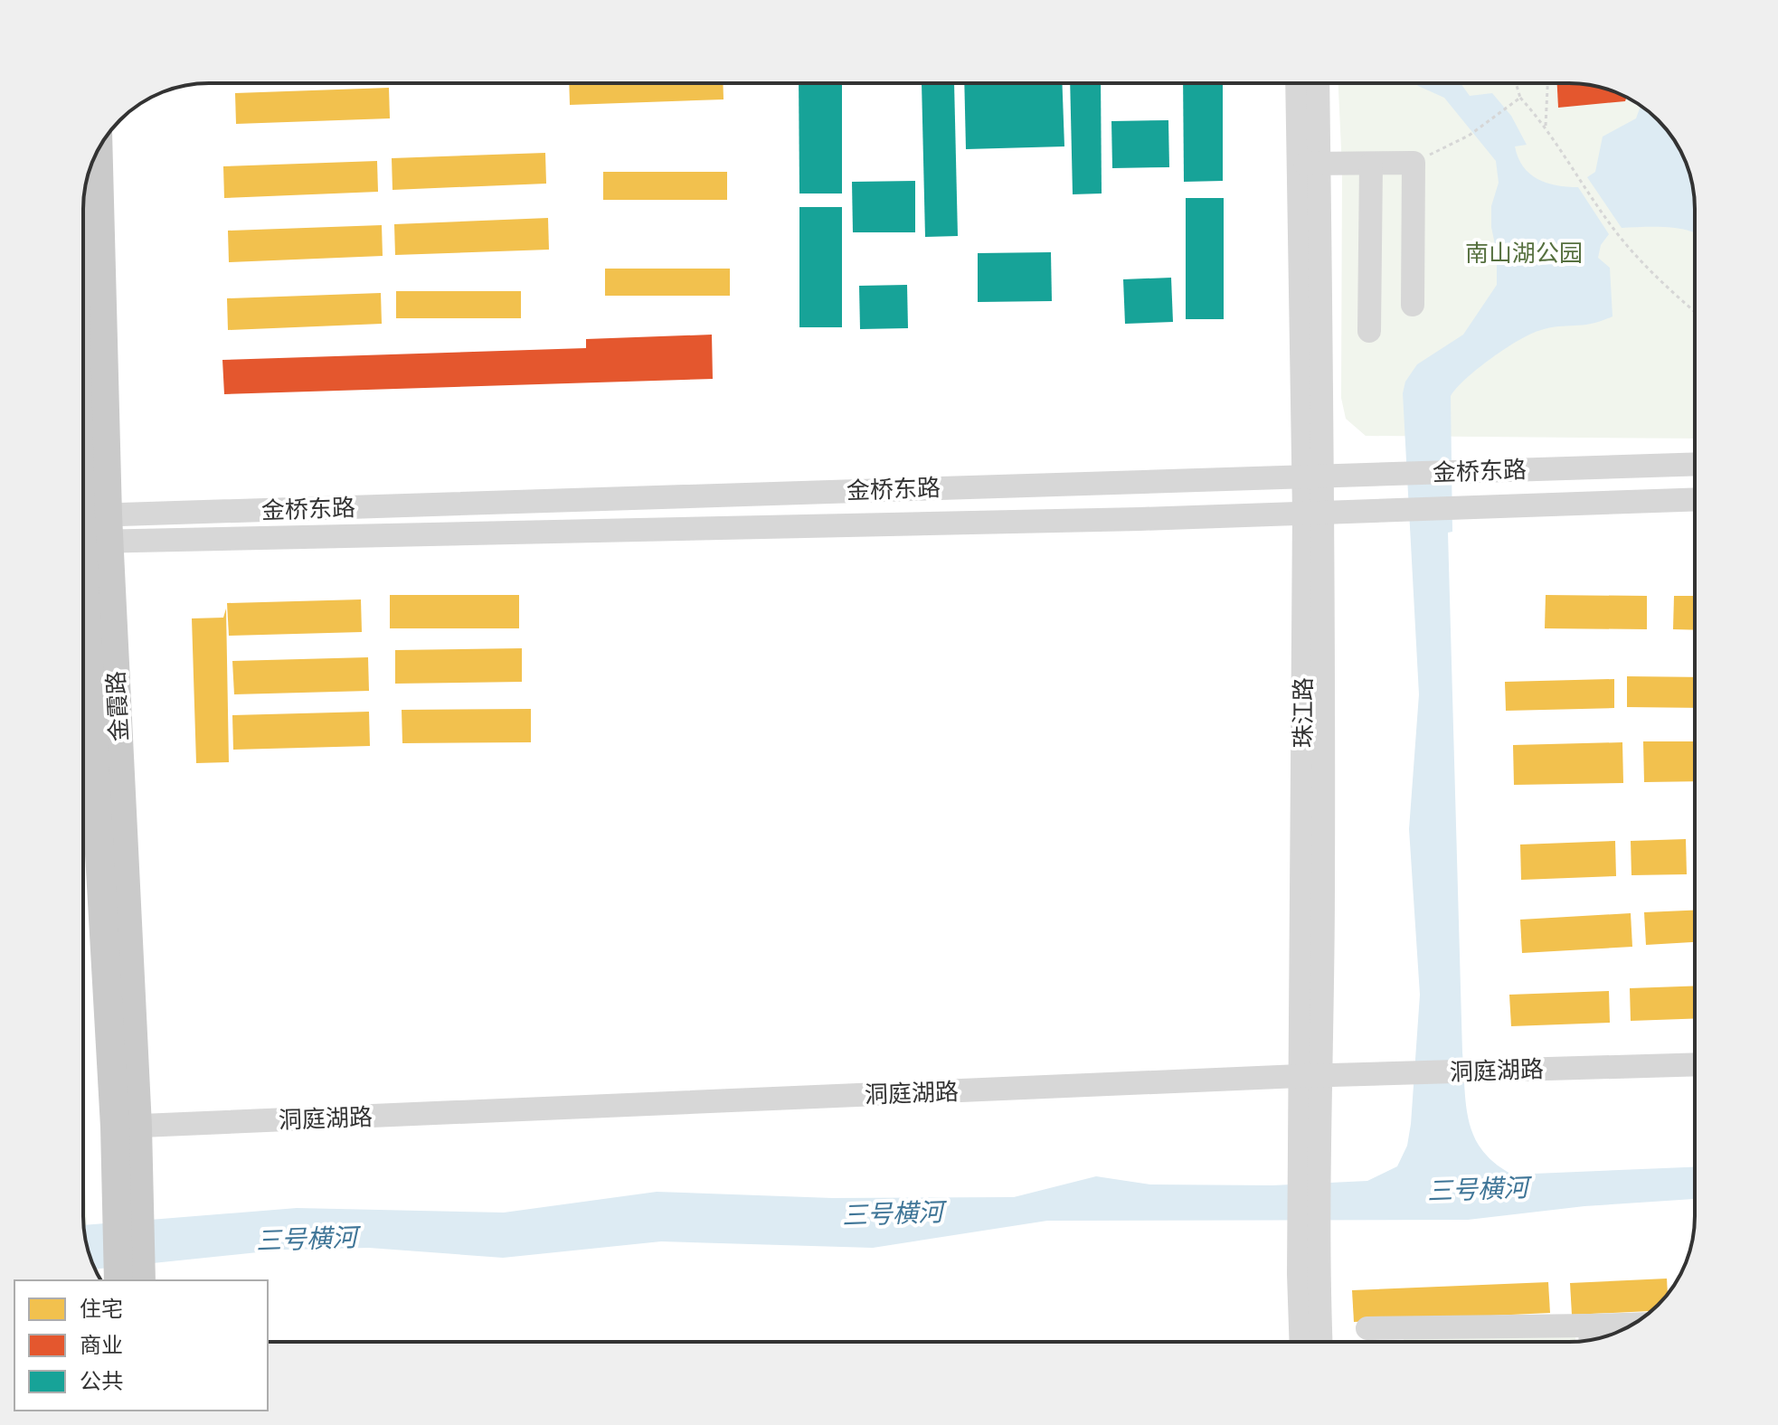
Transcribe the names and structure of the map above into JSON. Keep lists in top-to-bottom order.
{
  "streets": {
    "main road": ["金霞路"],
    "street": ["金桥东路", "珠江路", "洞庭湖路"]
  },
  "crossings": [
    ["金桥东路", "金霞路"],
    ["金桥东路", "珠江路"],
    ["金霞路", "洞庭湖路"],
    ["珠江路", "洞庭湖路"]
  ],
  "water": ["三号横河"],
  "parks": ["南山湖公园"],
  "legend": ["住宅", "商业", "公共"]
}
